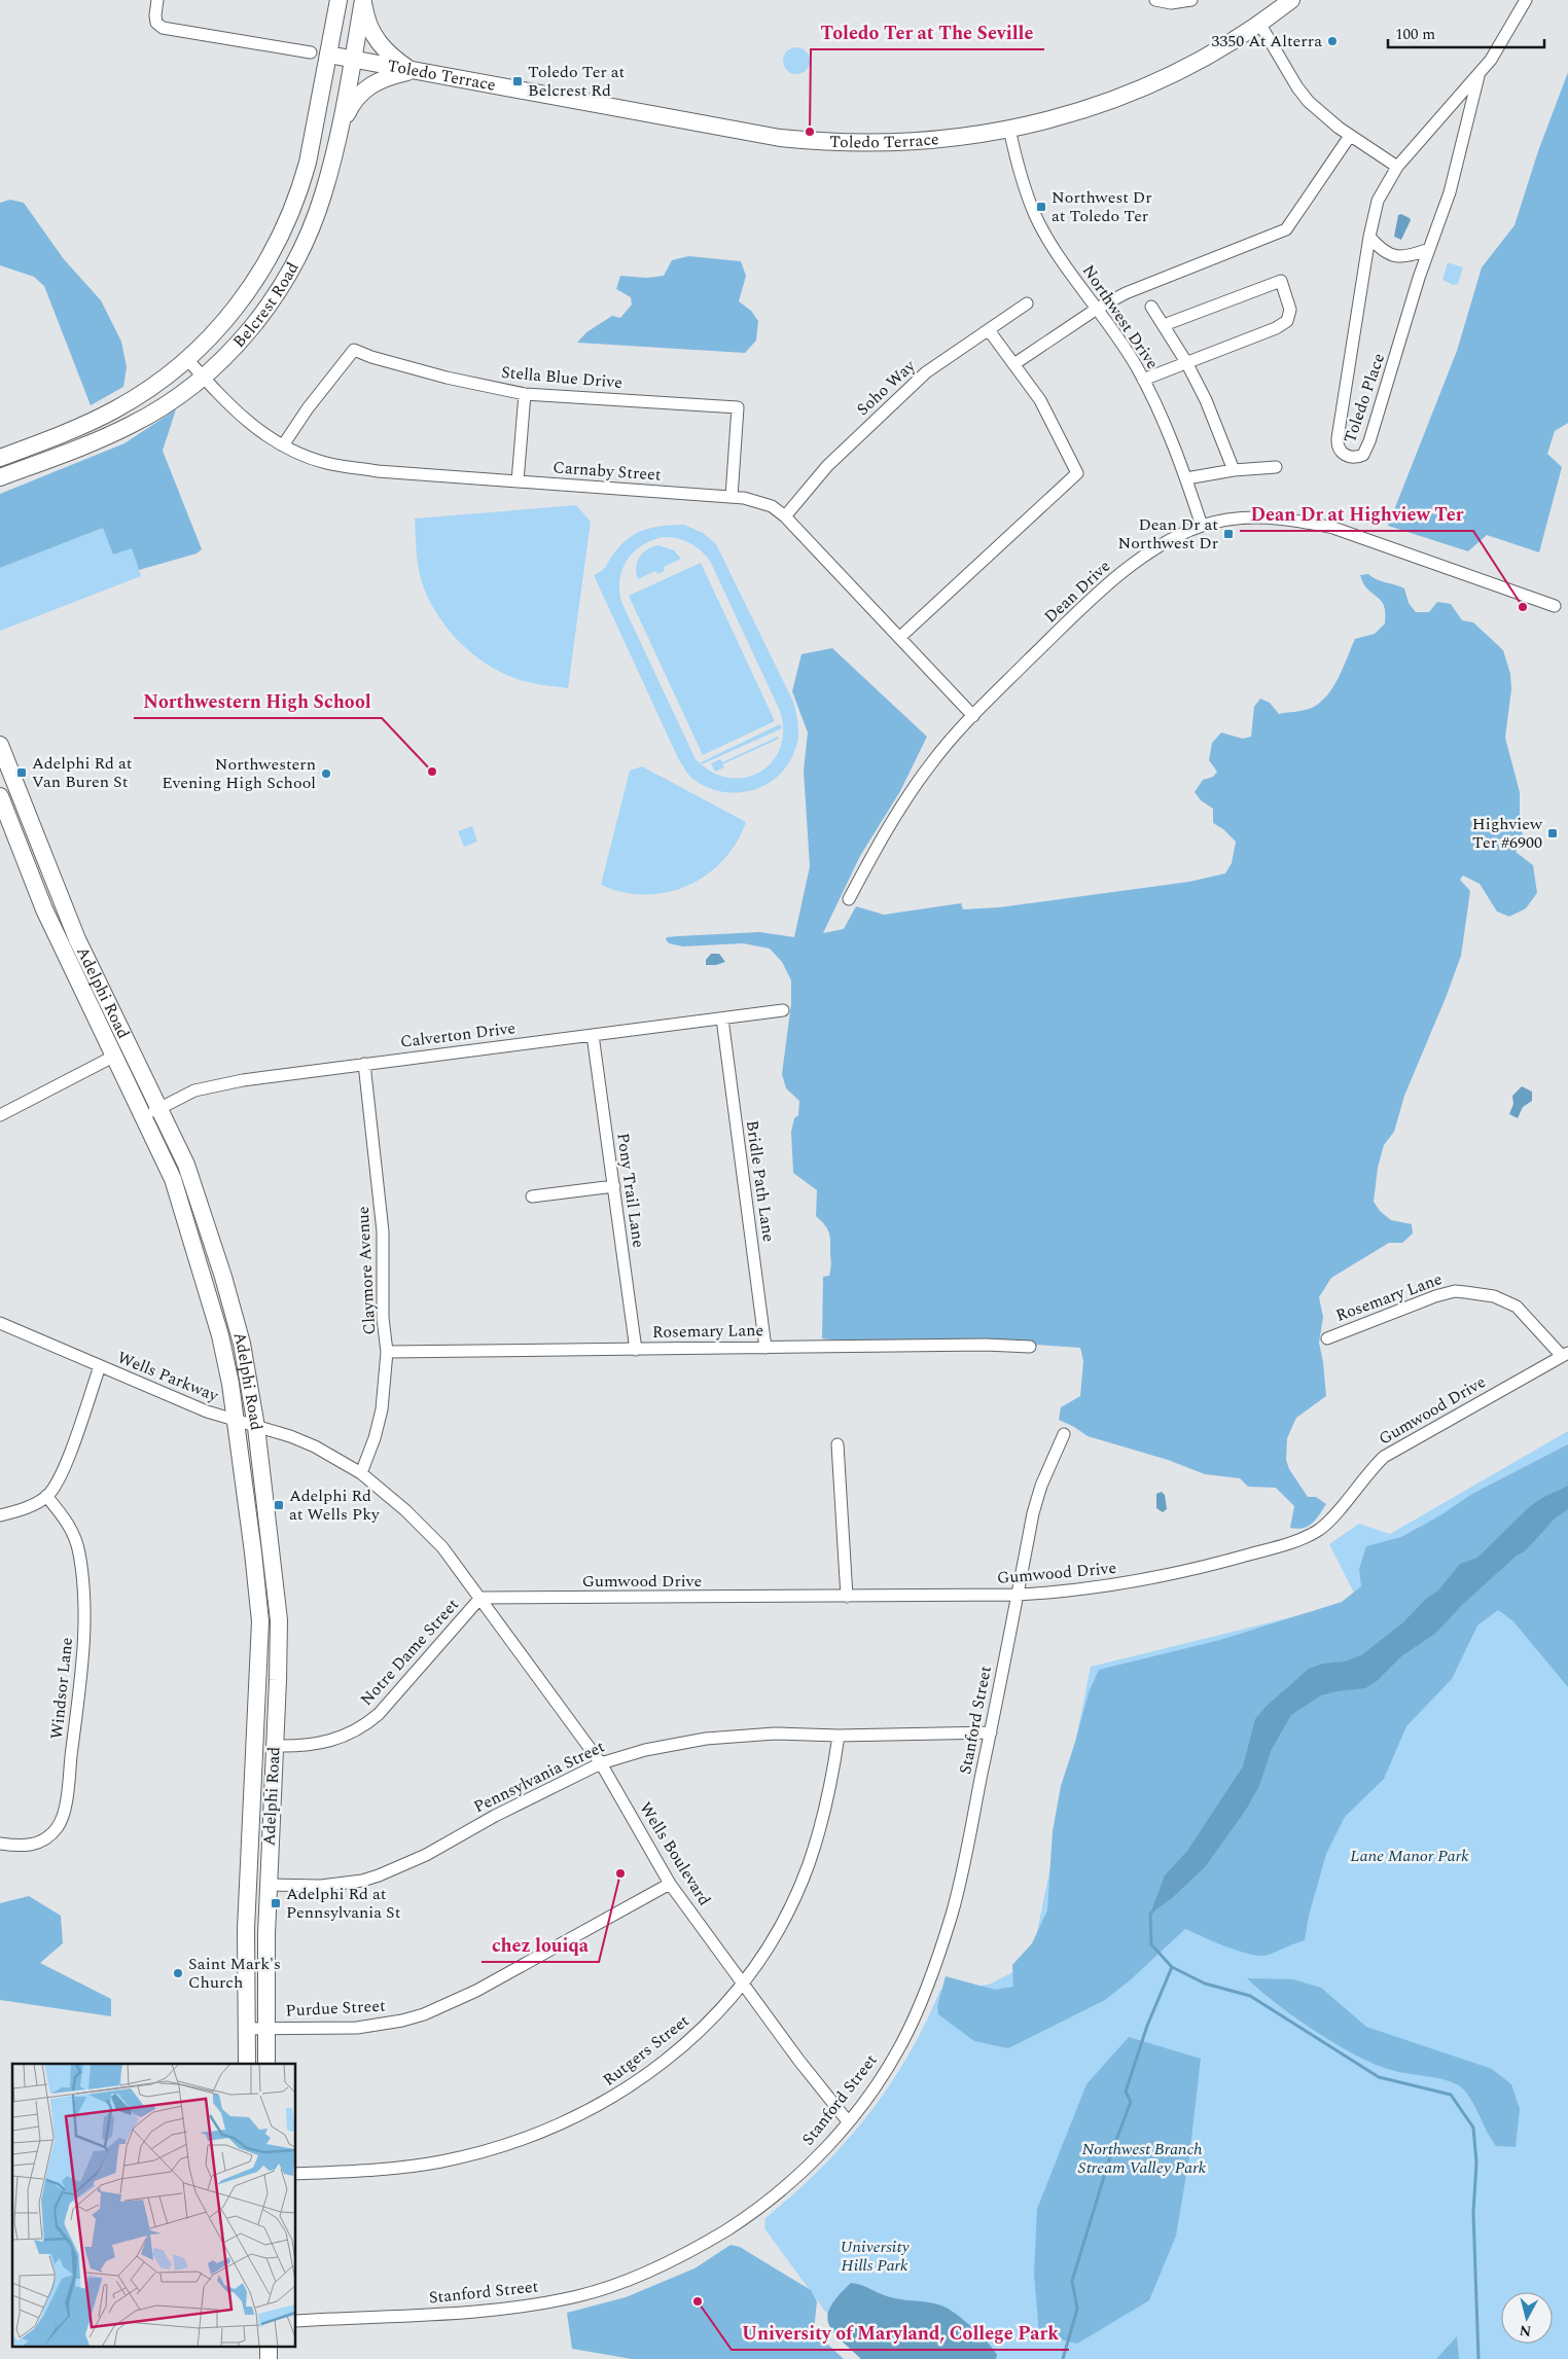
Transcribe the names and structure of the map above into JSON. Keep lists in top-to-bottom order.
{
  "streets": {
    "main road": ["Toledo Terrace", "Belcrest Road", "Adelphi Road"],
    "street": [
      "Northwest Drive",
      "Stella Blue Drive",
      "Soho Way",
      "Toledo Place",
      "Carnaby Street",
      "Dean Drive",
      "Calverton Drive",
      "Bridle Path Lane",
      "Pony Trail Lane",
      "Claymore Avenue",
      "Rosemary Lane",
      "Wells Parkway",
      "Gumwood Drive",
      "Notre Dame Street",
      "Windsor Lane",
      "Stanford Street",
      "Pennsylvania Street",
      "Wells Boulevard",
      "Purdue Street",
      "Rutgers Street"
    ]
  },
  "crossings": [
    ["Toledo Terrace", "Belcrest Road"],
    ["Toledo Terrace", "Northwest Drive"],
    ["Belcrest Road", "Carnaby Street"],
    ["Northwest Drive", "Dean Drive"],
    ["Stella Blue Drive", "Carnaby Street"],
    ["Soho Way", "Carnaby Street"],
    ["Carnaby Street", "Dean Drive"],
    ["Adelphi Road", "Calverton Drive"],
    ["Adelphi Road", "Wells Parkway"],
    ["Adelphi Road", "Notre Dame Street"],
    ["Adelphi Road", "Pennsylvania Street"],
    ["Adelphi Road", "Purdue Street"],
    ["Calverton Drive", "Bridle Path Lane"],
    ["Calverton Drive", "Pony Trail Lane"],
    ["Calverton Drive", "Claymore Avenue"],
    ["Bridle Path Lane", "Rosemary Lane"],
    ["Pony Trail Lane", "Rosemary Lane"],
    ["Claymore Avenue", "Rosemary Lane"],
    ["Claymore Avenue", "Wells Parkway"],
    ["Rosemary Lane", "Gumwood Drive"],
    ["Wells Parkway", "Gumwood Drive"],
    ["Wells Parkway", "Notre Dame Street"],
    ["Wells Parkway", "Wells Boulevard"],
    ["Gumwood Drive", "Notre Dame Street"],
    ["Gumwood Drive", "Stanford Street"],
    ["Gumwood Drive", "Wells Boulevard"],
    ["Notre Dame Street", "Wells Boulevard"],
    ["Stanford Street", "Pennsylvania Street"],
    ["Stanford Street", "Wells Boulevard"],
    ["Pennsylvania Street", "Wells Boulevard"],
    ["Pennsylvania Street", "Rutgers Street"],
    ["Wells Boulevard", "Purdue Street"],
    ["Wells Boulevard", "Rutgers Street"]
  ],
  "parks": ["Lane Manor Park", "Northwest Branch Stream Valley Park", "University Hills Park"],
  "places": {
    "other": [
      "3350 At Alterra",
      "Toledo Ter at The Seville",
      "Dean Dr at Highview Ter",
      "Northwestern High School",
      "Northwestern Evening High School",
      "chez louiqa",
      "Saint Mark's Church",
      "University of Maryland, College Park"
    ],
    "transit": [
      "Toledo Ter at Belcrest Rd",
      "Northwest Dr at Toledo Ter",
      "Dean Dr at Northwest Dr",
      "Adelphi Rd at Van Buren St",
      "Highview Ter #6900",
      "Adelphi Rd at Wells Pky",
      "Adelphi Rd at Pennsylvania St"
    ]
  },
  "scale_bar": "100 m",
  "north": "bottom"
}
